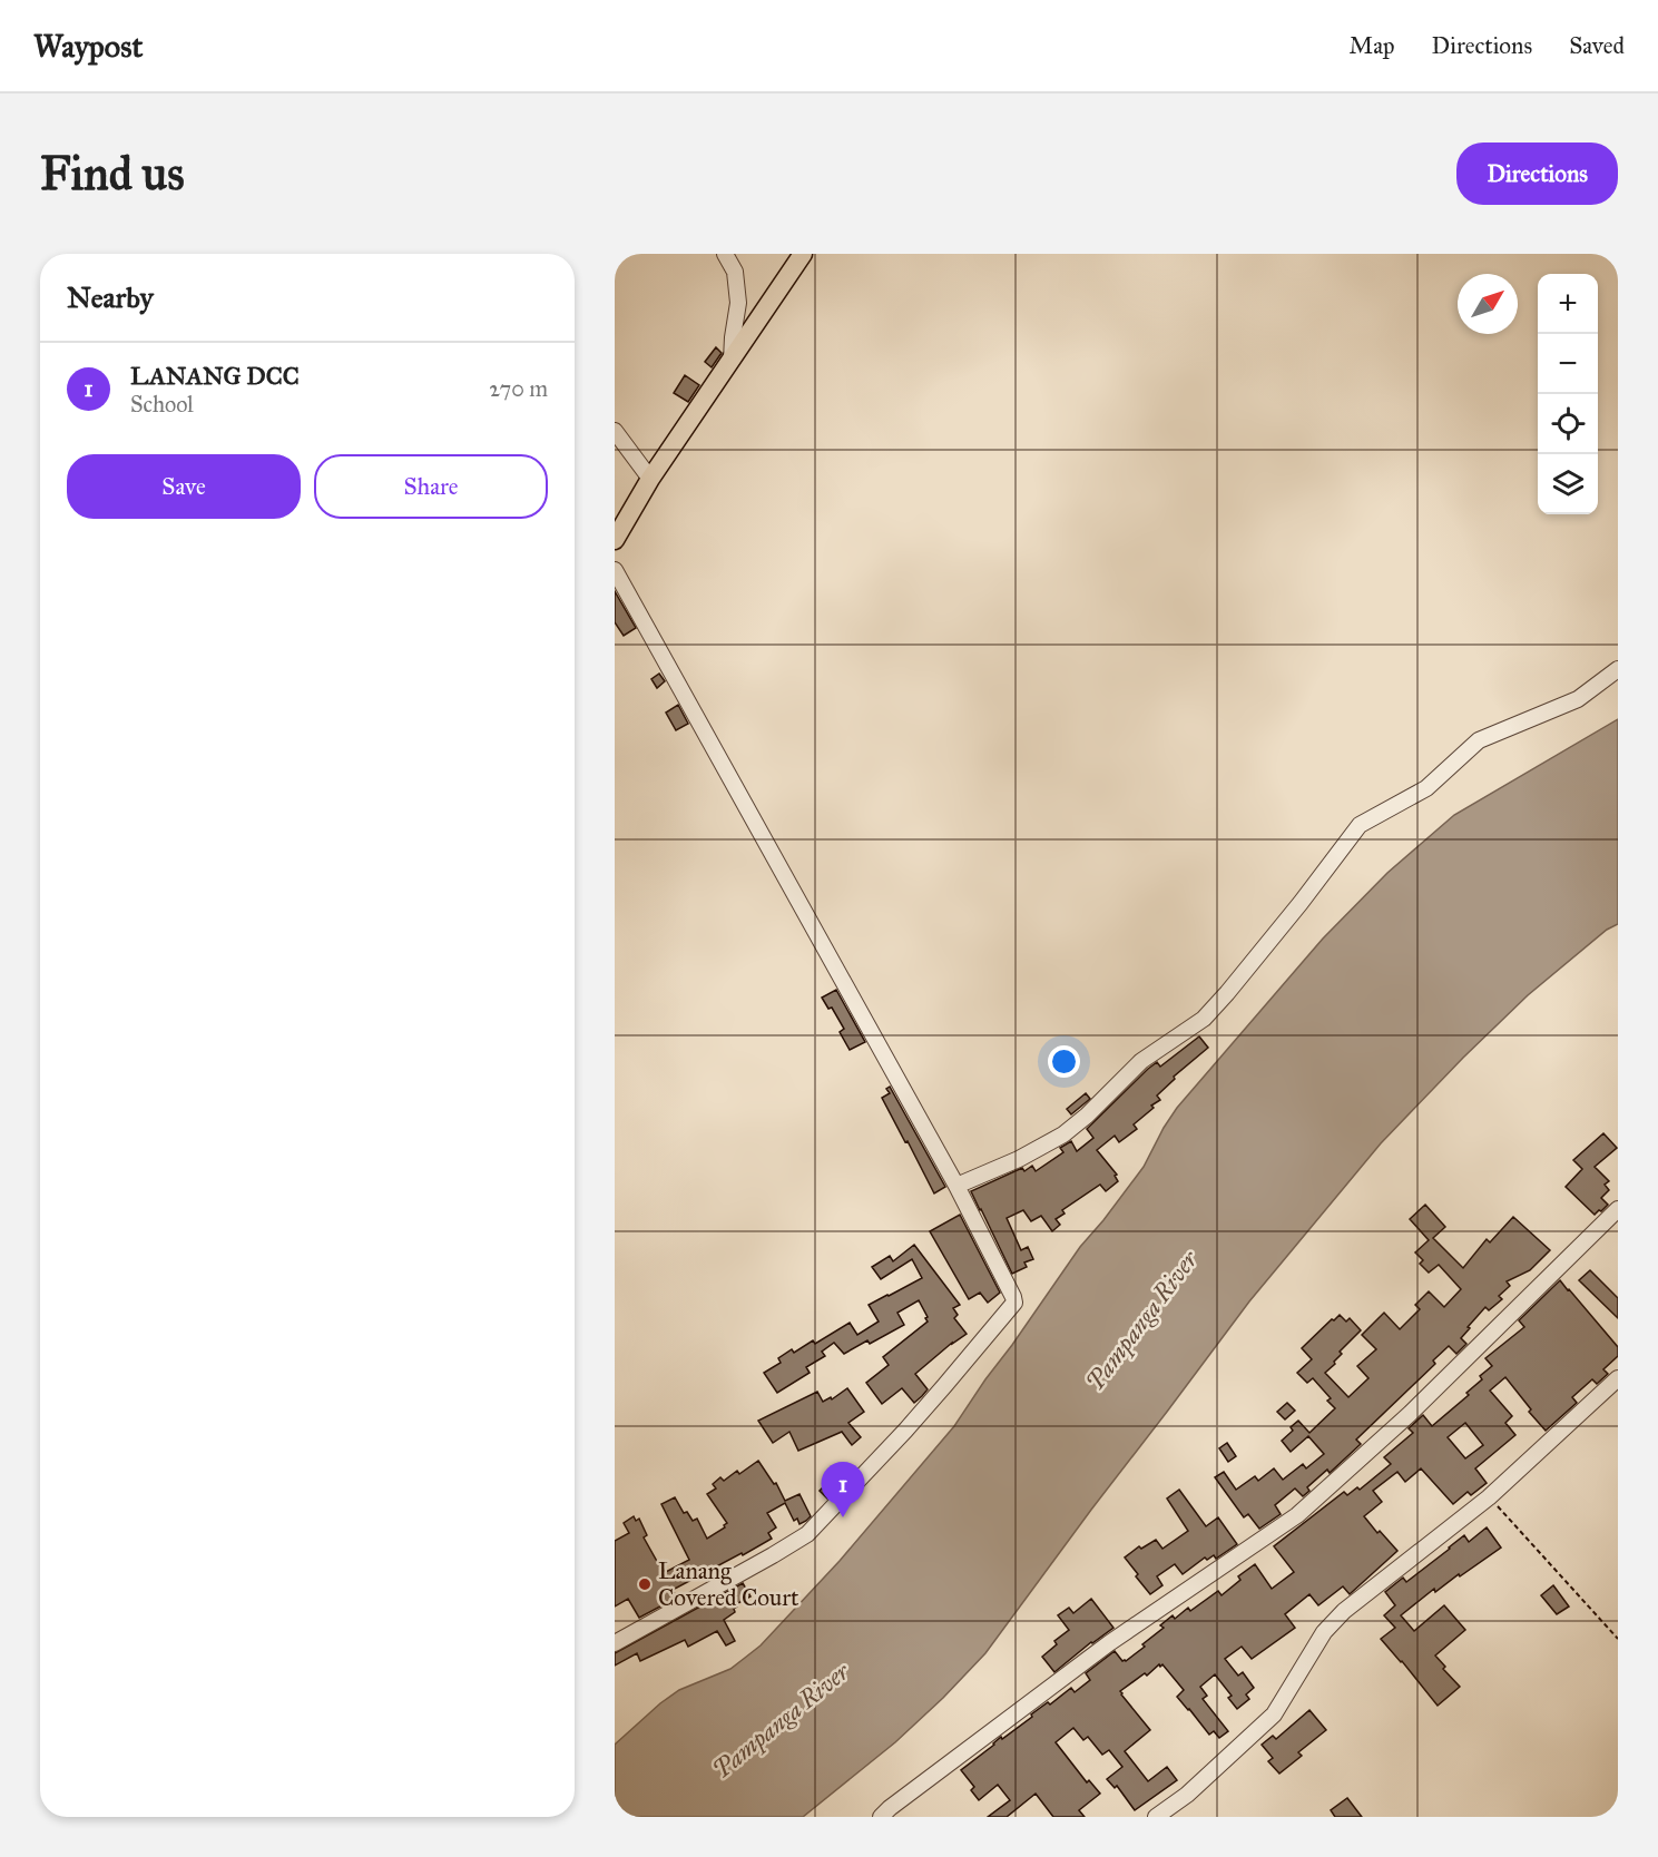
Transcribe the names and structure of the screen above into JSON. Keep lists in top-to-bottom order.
{
  "water": ["Pampanga River"],
  "places": ["Lanang Covered Court"],
  "north": "top right",
  "page": {
    "header": "Waypost",
    "nav": ["Map", "Directions", "Saved"],
    "buttons": [
      "Directions",
      ["Save", "Share"]
    ],
    "title": "Find us",
    "heading": "Nearby",
    "map_buttons": ["+", "−"],
    "list": [
      {
        "mark": "1",
        "name": "LANANG DCC",
        "note": "School",
        "value": "270 m"
      }
    ],
    "pins": "1"
  }
}
